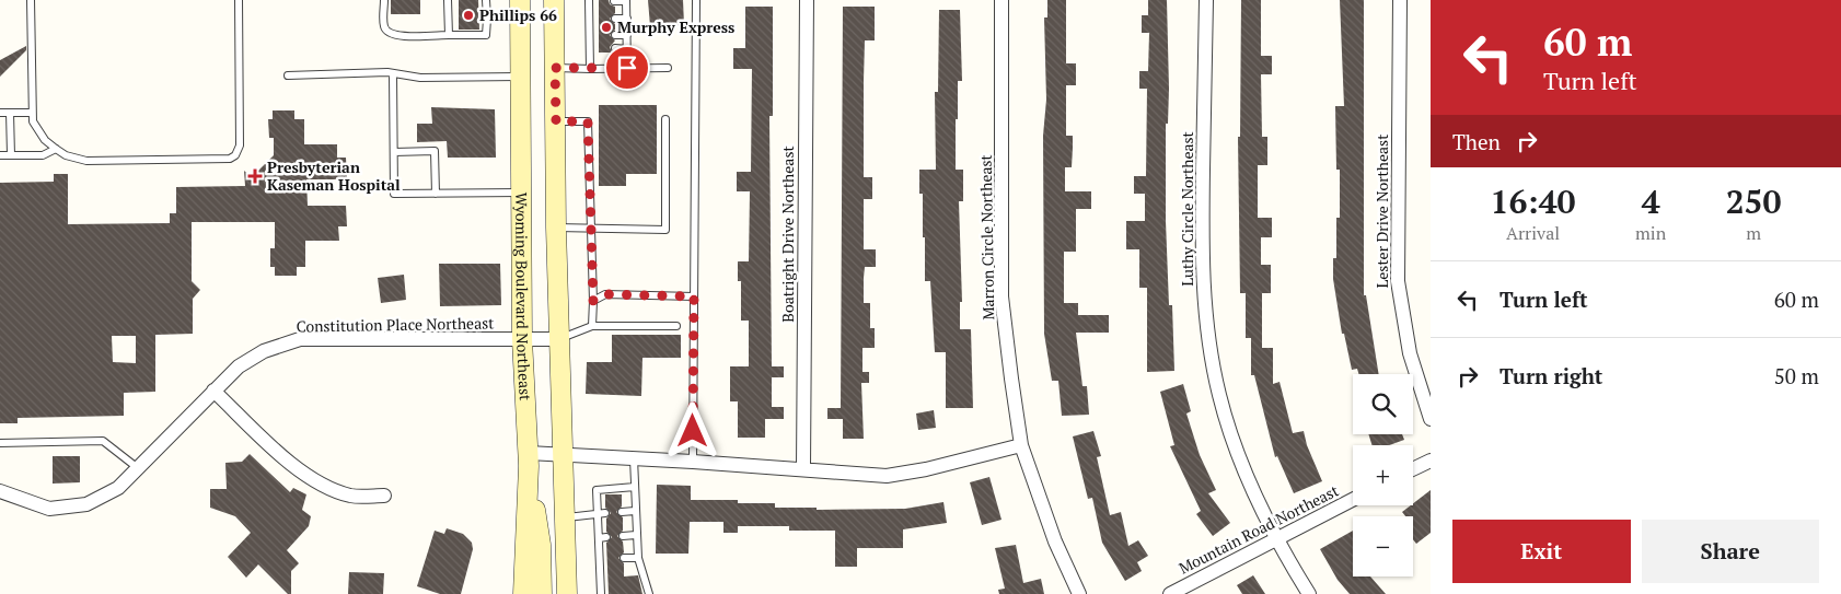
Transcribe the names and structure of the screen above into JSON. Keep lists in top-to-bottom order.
{
  "streets": {
    "main road": ["Wyoming Boulevard Northeast"],
    "street": [
      "Luthy Circle Northeast",
      "Lester Drive Northeast",
      "Boatright Drive Northeast",
      "Marron Circle Northeast",
      "Constitution Place Northeast",
      "Mountain Road Northeast"
    ]
  },
  "crossings": [
    ["Luthy Circle Northeast", "Mountain Road Northeast"],
    ["Wyoming Boulevard Northeast", "Constitution Place Northeast"]
  ],
  "places": {
    "other": ["Phillips 66", "Murphy Express"],
    "health": ["Presbyterian Kaseman Hospital"]
  },
  "page": {
    "turn": ["60 m", "Turn left"],
    "then": "Then",
    "eta": [
      "16:40",
      "Arrival",
      "4",
      "min",
      "250",
      "m"
    ],
    "list": [
      {
        "name": "Turn left",
        "value": "60 m"
      },
      {
        "name": "Turn right",
        "value": "50 m"
      }
    ],
    "map_buttons": ["+", "−"],
    "buttons": ["Exit", "Share"]
  }
}
